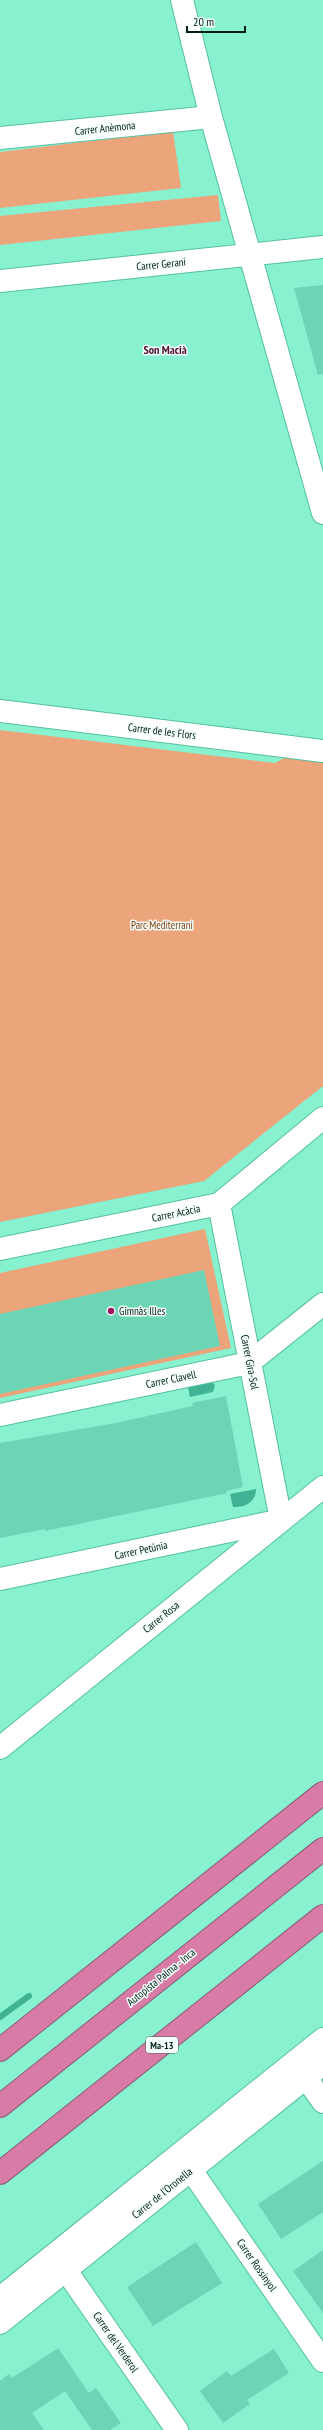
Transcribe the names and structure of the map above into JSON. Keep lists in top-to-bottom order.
{
  "streets": {
    "highway": ["Autopista Palma - Inca", "Ma-13"],
    "street": [
      "Carrer Anèmona",
      "Carrer Gerani",
      "Carrer de les Flors",
      "Carrer Acàcia",
      "Carrer Gira-Sol",
      "Carrer Clavell",
      "Carrer Petúnia",
      "Carrer Rosa",
      "Carrer de l'Oronella",
      "Carrer Rossinyol",
      "Carrer del Verderol"
    ]
  },
  "crossings": [
    ["Carrer Acàcia", "Carrer Gira-Sol"],
    ["Carrer Gira-Sol", "Carrer Clavell"],
    ["Carrer Gira-Sol", "Carrer Petúnia"],
    ["Carrer Gira-Sol", "Carrer Rosa"],
    ["Carrer Petúnia", "Carrer Rosa"],
    ["Carrer de l'Oronella", "Carrer Rossinyol"],
    ["Carrer de l'Oronella", "Carrer del Verderol"]
  ],
  "districts": ["Son Macià"],
  "parks": ["Parc Mediterrani"],
  "places": ["Gimnàs Illes"],
  "scale_bar": "20 m"
}
